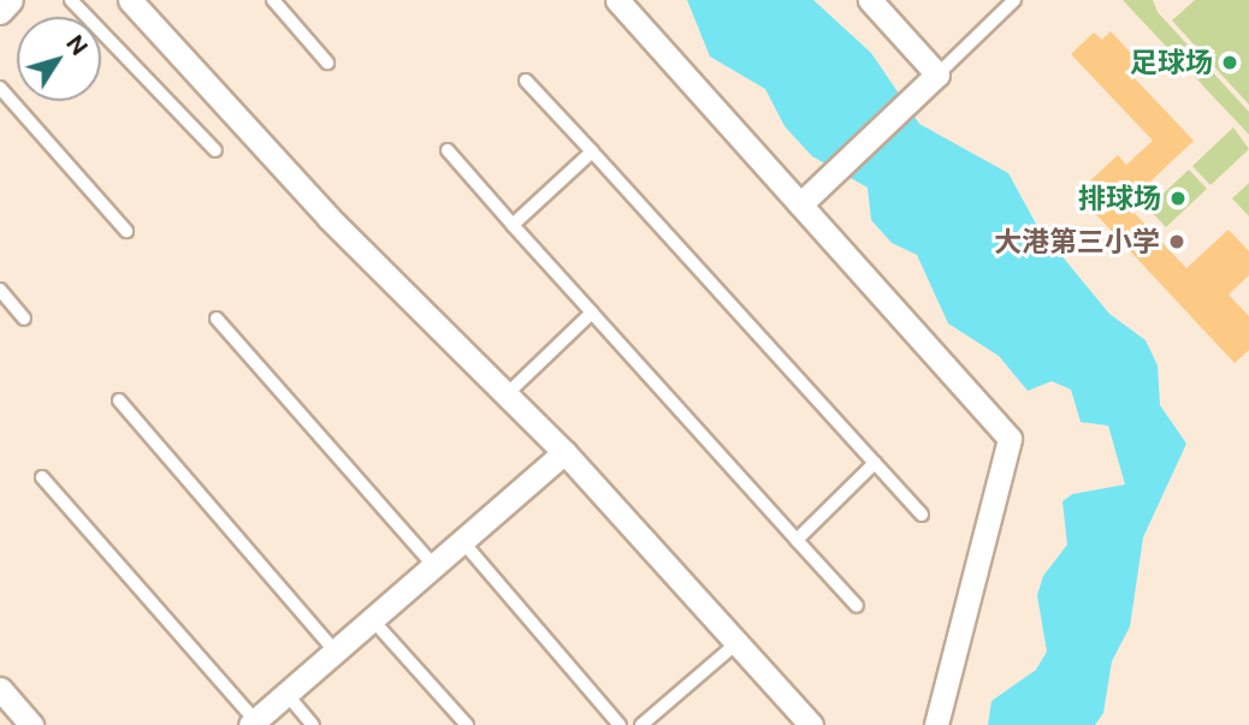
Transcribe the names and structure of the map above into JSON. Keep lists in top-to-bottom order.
{
  "places": ["足球场", "排球场", "大港第三小学"],
  "north": "top right"
}
